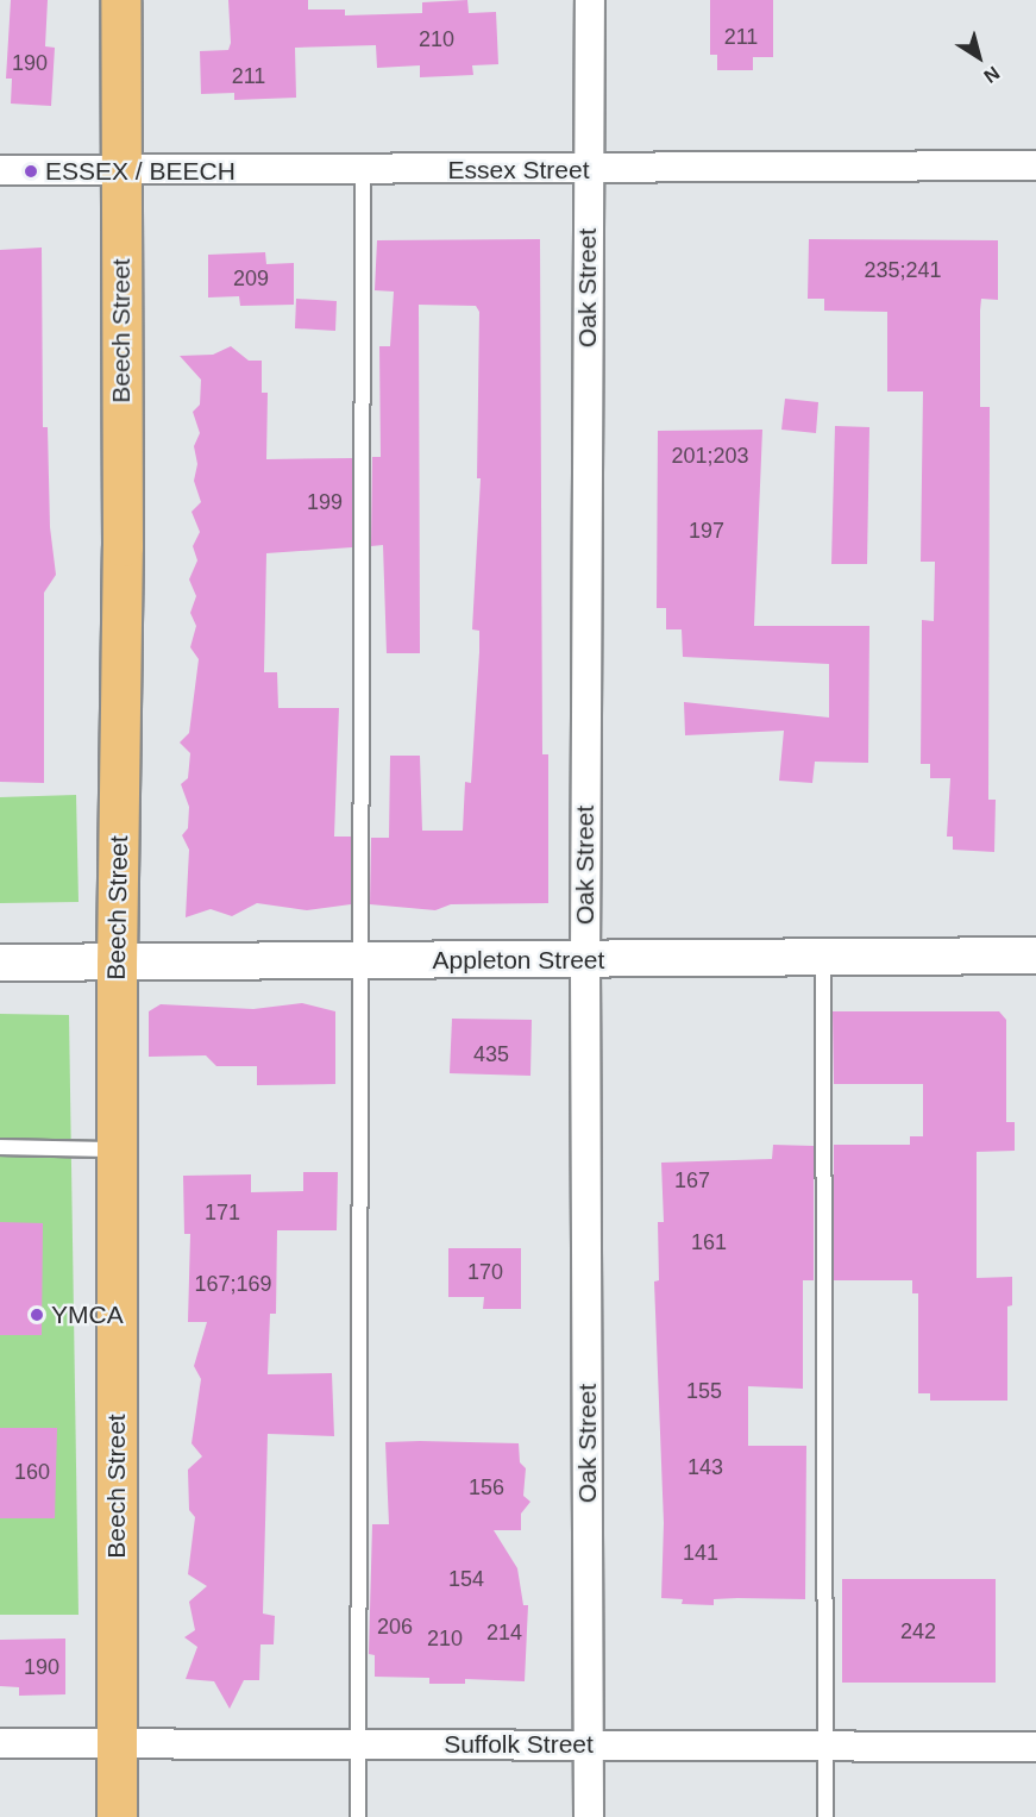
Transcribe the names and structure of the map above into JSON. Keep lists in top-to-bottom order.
{
  "streets": {
    "main road": ["Beech Street"],
    "street": [
      "Essex Street",
      "Oak Street",
      "Appleton Street",
      "Suffolk Street"
    ]
  },
  "crossings": [
    ["Essex Street", "Oak Street"],
    ["Essex Street", "Beech Street"],
    ["Oak Street", "Appleton Street"],
    ["Oak Street", "Suffolk Street"],
    ["Beech Street", "Appleton Street"],
    ["Beech Street", "Suffolk Street"]
  ],
  "places": ["ESSEX / BEECH", "YMCA"],
  "house_numbers": [
    "211",
    "210",
    "190",
    "211",
    "235;241",
    "209",
    "201;203",
    "199",
    "197",
    "435",
    "167",
    "171",
    "161",
    "170",
    "167;169",
    "155",
    "143",
    "160",
    "156",
    "141",
    "154",
    "206",
    "242",
    "214",
    "210",
    "190"
  ],
  "north": "bottom right"
}
